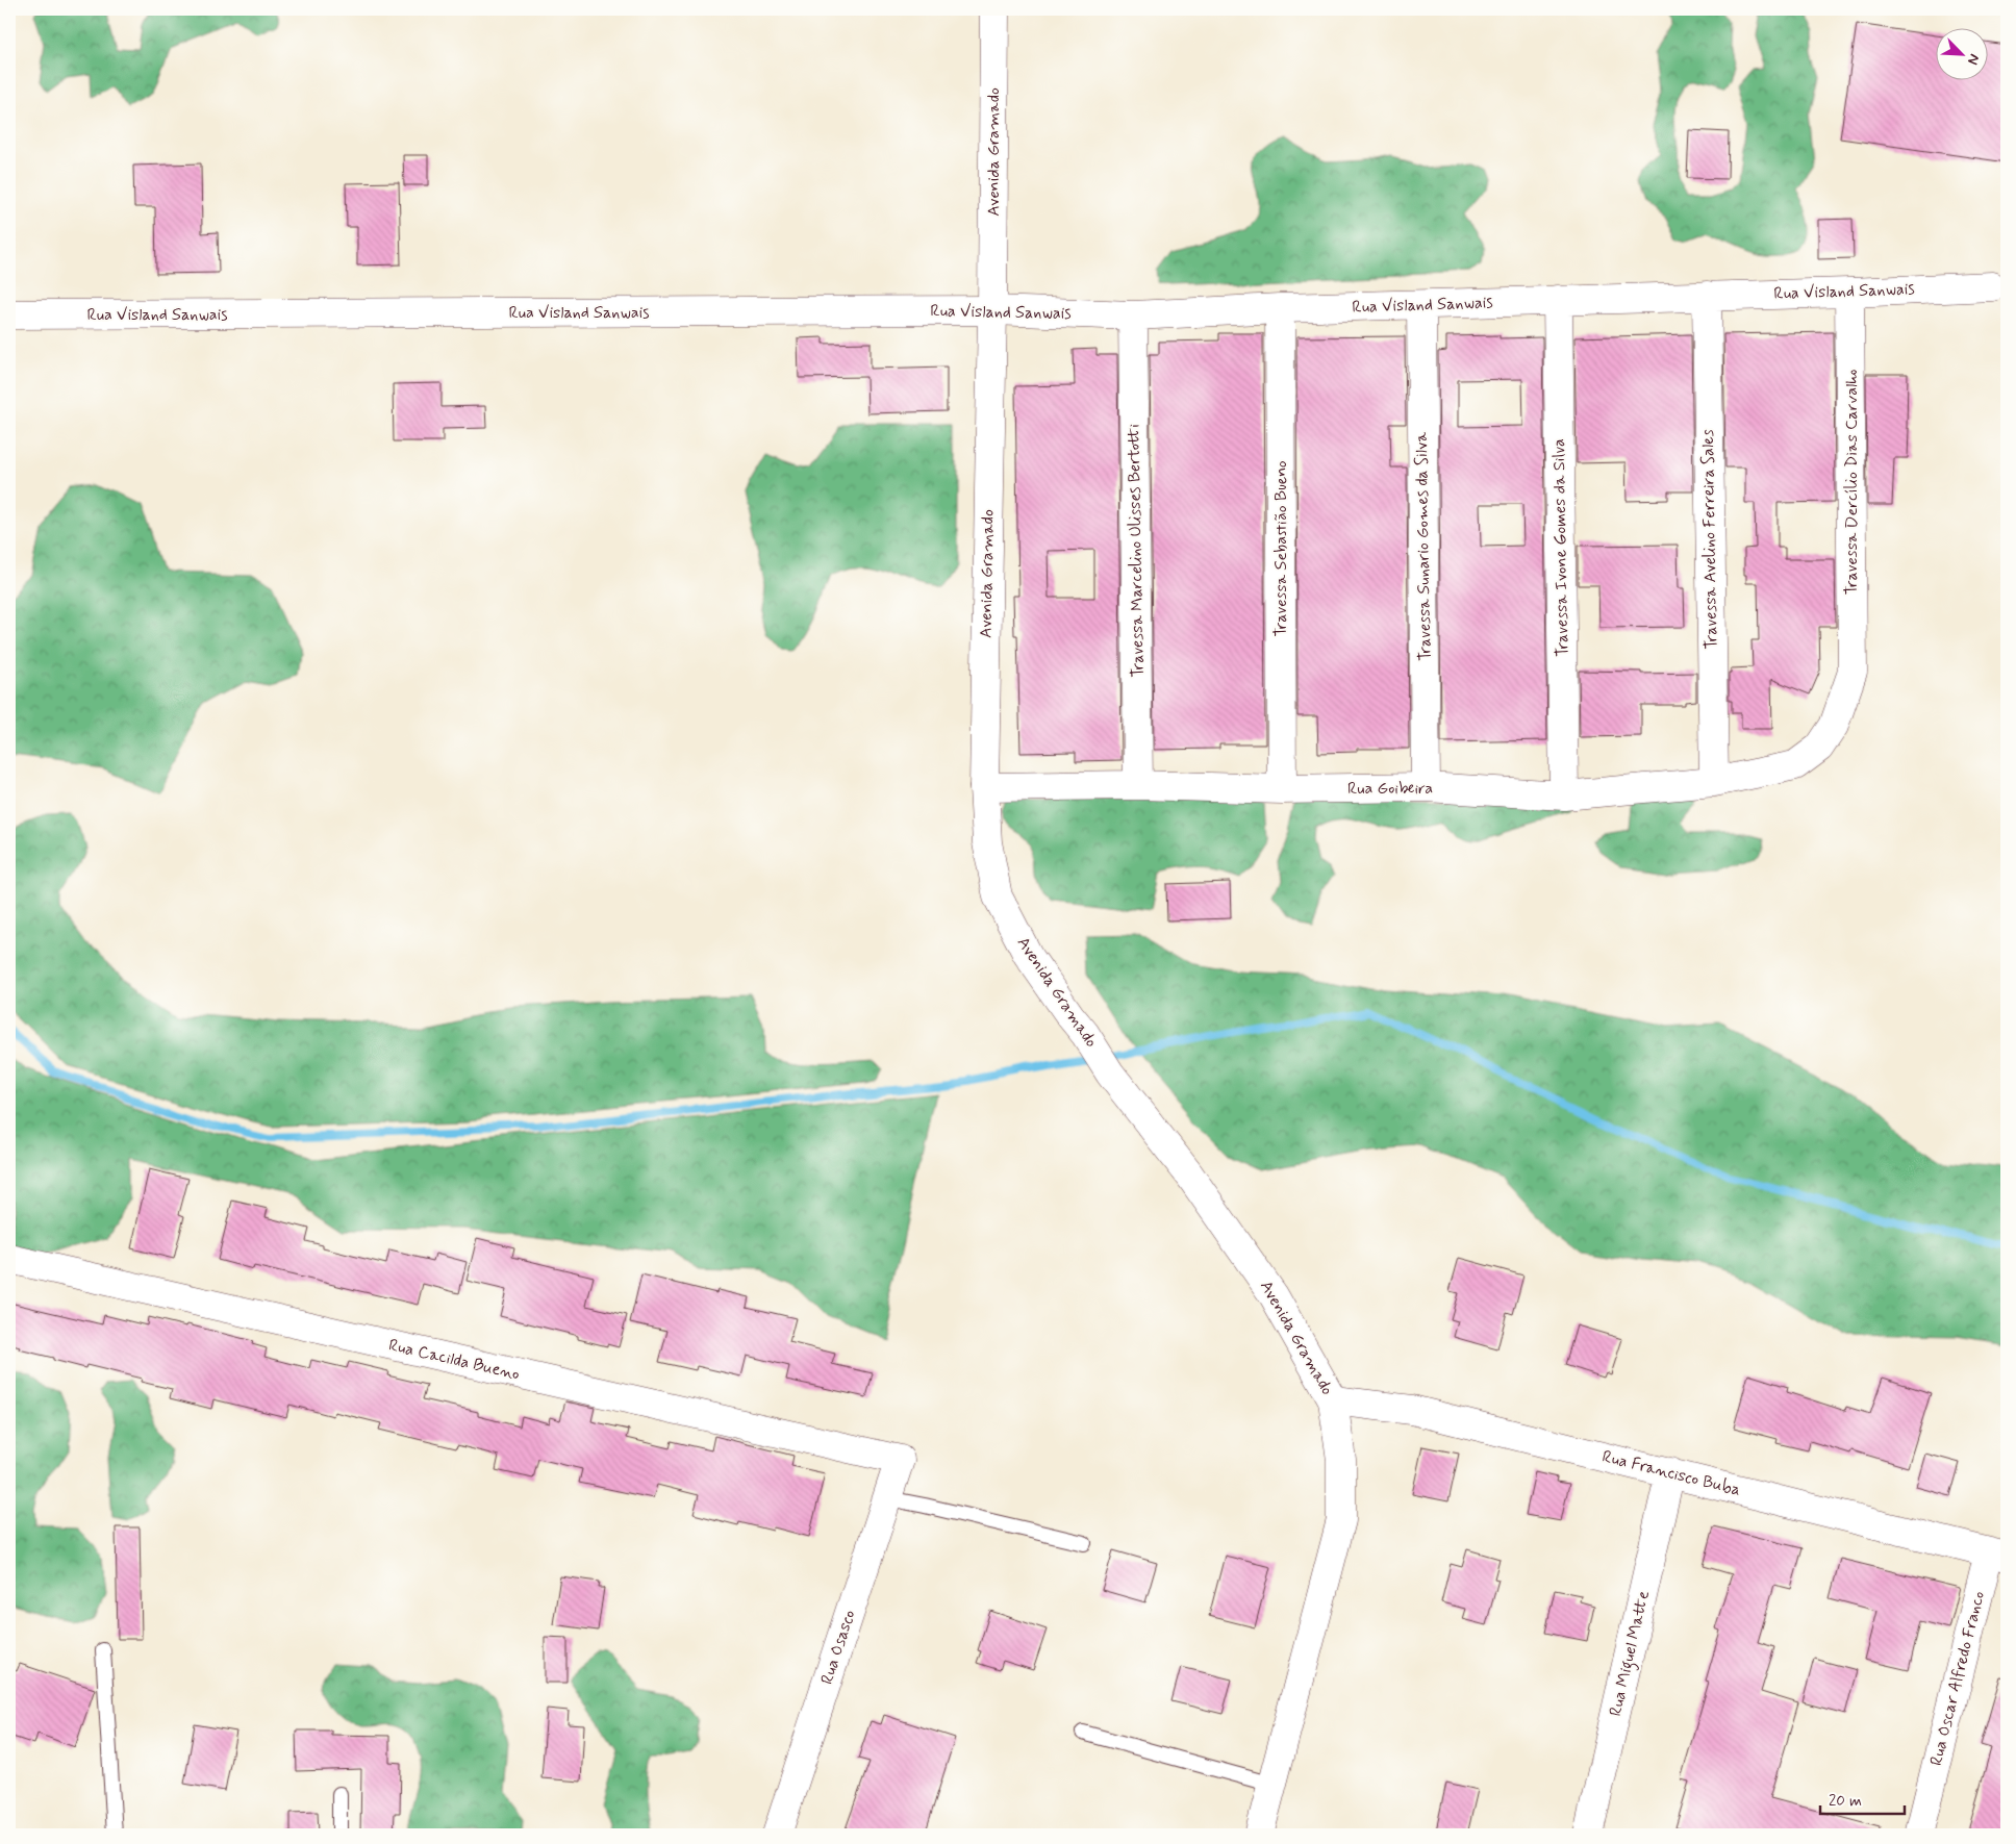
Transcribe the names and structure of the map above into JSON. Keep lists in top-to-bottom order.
{
  "streets": {
    "street": [
      "Avenida Gramado",
      "Rua Visland Sanwais",
      "Travessa Dercílio Dias Carvalho",
      "Travessa Avelino Ferreira Sales",
      "Travessa Sunario Gomes da Silva",
      "Travessa Ivone Gomes da Silva",
      "Travessa Sebastião Bueno",
      "Travessa Marcelino Ulisses Bertotti",
      "Rua Goibeira",
      "Rua Cacilda Bueno",
      "Rua Francisco Buba",
      "Rua Osasco",
      "Rua Miguel Matte",
      "Rua Oscar Alfredo Franco"
    ]
  },
  "crossings": [
    ["Avenida Gramado", "Rua Visland Sanwais"],
    ["Avenida Gramado", "Rua Goibeira"],
    ["Avenida Gramado", "Rua Francisco Buba"],
    ["Rua Visland Sanwais", "Travessa Dercílio Dias Carvalho"],
    ["Rua Visland Sanwais", "Travessa Avelino Ferreira Sales"],
    ["Rua Visland Sanwais", "Travessa Sunario Gomes da Silva"],
    ["Rua Visland Sanwais", "Travessa Ivone Gomes da Silva"],
    ["Rua Visland Sanwais", "Travessa Sebastião Bueno"],
    ["Rua Visland Sanwais", "Travessa Marcelino Ulisses Bertotti"],
    ["Travessa Dercílio Dias Carvalho", "Rua Goibeira"],
    ["Travessa Avelino Ferreira Sales", "Rua Goibeira"],
    ["Travessa Sunario Gomes da Silva", "Rua Goibeira"],
    ["Travessa Ivone Gomes da Silva", "Rua Goibeira"],
    ["Travessa Sebastião Bueno", "Rua Goibeira"],
    ["Travessa Marcelino Ulisses Bertotti", "Rua Goibeira"],
    ["Rua Cacilda Bueno", "Rua Osasco"],
    ["Rua Francisco Buba", "Rua Miguel Matte"],
    ["Rua Francisco Buba", "Rua Oscar Alfredo Franco"]
  ],
  "scale_bar": "20 m",
  "north": "bottom right"
}
